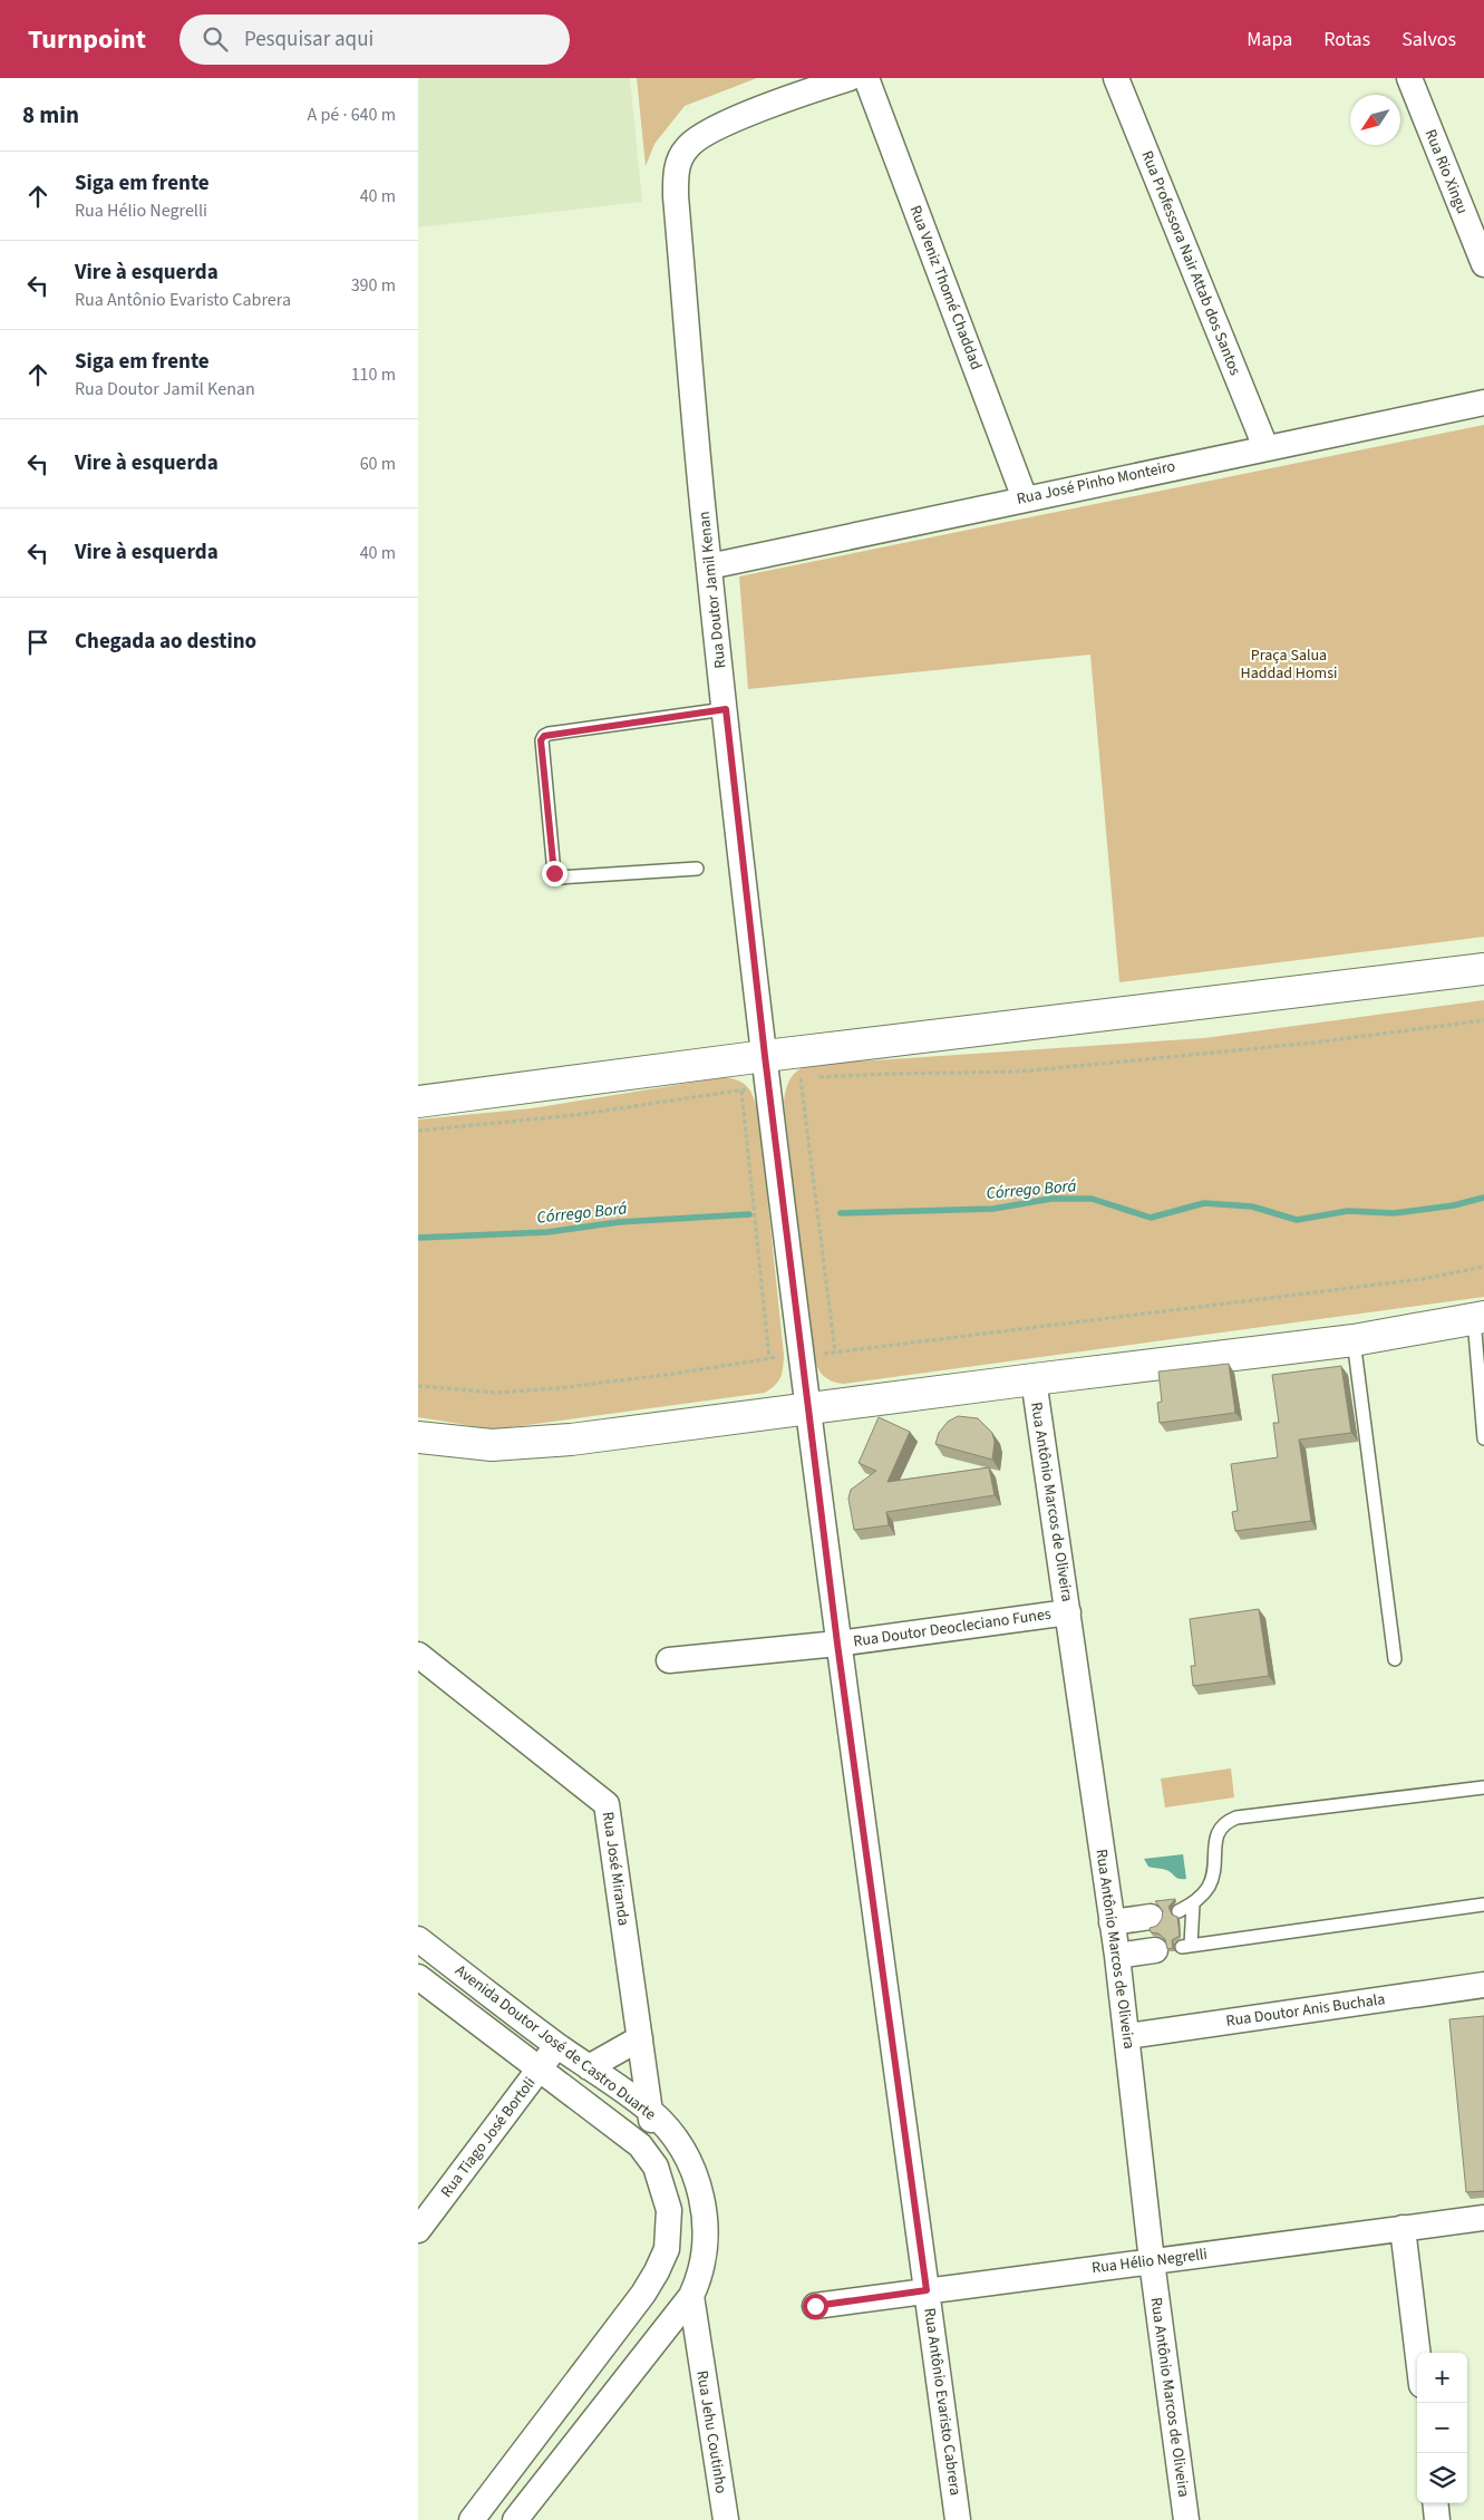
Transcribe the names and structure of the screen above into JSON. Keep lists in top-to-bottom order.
{
  "streets": {
    "street": [
      "Rua Rio Xingu",
      "Rua Professora Nair Attab dos Santos",
      "Rua Veniz Thomé Chaddad",
      "Rua José Pinho Monteiro",
      "Rua Doutor Jamil Kenan",
      "Rua Antônio Marcos de Oliveira",
      "Rua Doutor Deocleciano Funes",
      "Rua José Miranda",
      "Rua Doutor Anis Buchala",
      "Avenida Doutor José de Castro Duarte",
      "Rua Tiago José Bortoli",
      "Rua Hélio Negrelli",
      "Rua Antônio Evaristo Cabrera",
      "Rua Jehu Coutinho"
    ]
  },
  "crossings": [
    ["Rua Professora Nair Attab dos Santos", "Rua José Pinho Monteiro"],
    ["Rua Veniz Thomé Chaddad", "Rua José Pinho Monteiro"],
    ["Rua José Pinho Monteiro", "Rua Doutor Jamil Kenan"],
    ["Rua Doutor Jamil Kenan", "Rua Antônio Evaristo Cabrera"],
    ["Rua Antônio Marcos de Oliveira", "Rua Doutor Deocleciano Funes"],
    ["Rua Antônio Marcos de Oliveira", "Rua Doutor Anis Buchala"],
    ["Rua Antônio Marcos de Oliveira", "Rua Hélio Negrelli"],
    ["Rua Doutor Deocleciano Funes", "Rua Antônio Evaristo Cabrera"],
    ["Rua José Miranda", "Avenida Doutor José de Castro Duarte"],
    ["Avenida Doutor José de Castro Duarte", "Rua Tiago José Bortoli"],
    ["Avenida Doutor José de Castro Duarte", "Rua Jehu Coutinho"],
    ["Rua Hélio Negrelli", "Rua Antônio Evaristo Cabrera"]
  ],
  "water": ["Córrego Borá"],
  "parks": ["Praça Salua Haddad Homsi"],
  "north": "bottom left",
  "page": {
    "header": "Turnpoint",
    "search": "Pesquisar aqui",
    "nav": ["Mapa", "Rotas", "Salvos"],
    "heading": ["8 min", "A pé · 640 m"],
    "list": [
      ["Siga em frente", "Rua Hélio Negrelli", "40 m"],
      ["Vire à esquerda", "Rua Antônio Evaristo Cabrera", "390 m"],
      ["Siga em frente", "Rua Doutor Jamil Kenan", "110 m"],
      ["Vire à esquerda", "60 m"],
      ["Vire à esquerda", "40 m"],
      "Chegada ao destino"
    ],
    "map_buttons": ["+", "−"]
  }
}
